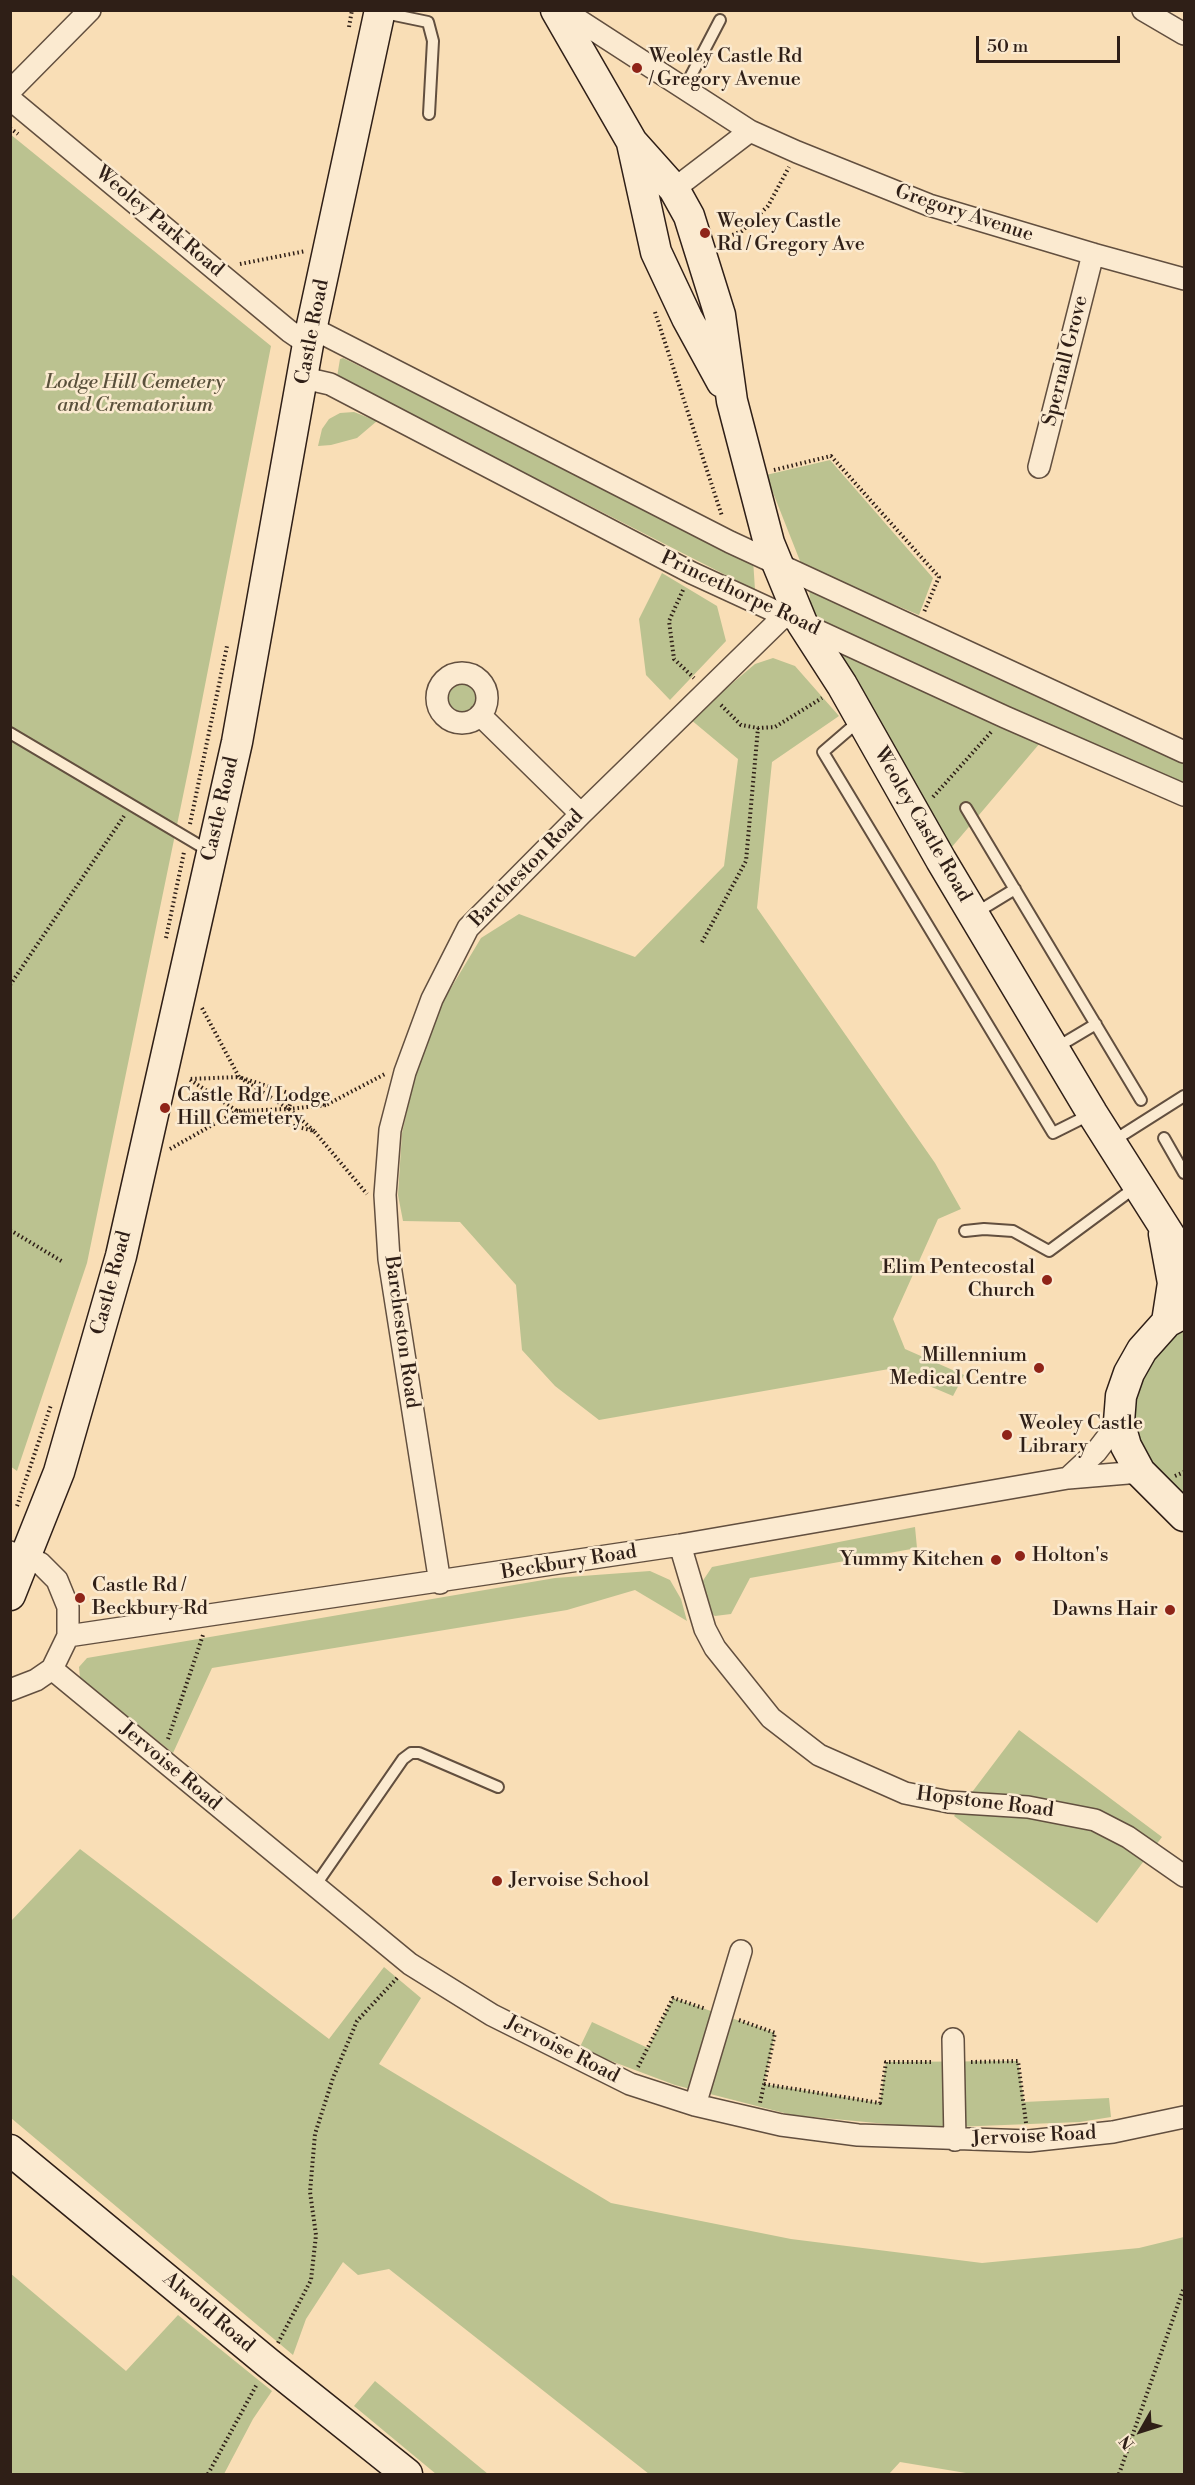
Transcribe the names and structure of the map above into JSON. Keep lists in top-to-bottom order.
{
  "streets": {
    "street": [
      "Gregory Avenue",
      "Weoley Park Road",
      "Castle Road",
      "Spernall Grove",
      "Princethorpe Road",
      "Weoley Castle Road",
      "Barcheston Road",
      "Beckbury Road",
      "Jervoise Road",
      "Hopstone Road",
      "Alwold Road"
    ]
  },
  "crossings": [
    ["Gregory Avenue", "Spernall Grove"],
    ["Weoley Park Road", "Castle Road"],
    ["Castle Road", "Princethorpe Road"],
    ["Princethorpe Road", "Weoley Castle Road"],
    ["Princethorpe Road", "Barcheston Road"],
    ["Weoley Castle Road", "Barcheston Road"],
    ["Barcheston Road", "Beckbury Road"],
    ["Beckbury Road", "Hopstone Road"]
  ],
  "parks": ["Lodge Hill Cemetery and Crematorium"],
  "places": [
    "Weoley Castle Rd / Gregory Avenue",
    "Weoley Castle Rd / Gregory Ave",
    "Castle Rd / Lodge Hill Cemetery",
    "Elim Pentecostal Church",
    "Millennium Medical Centre",
    "Weoley Castle Library",
    "Holton's",
    "Yummy Kitchen",
    "Castle Rd / Beckbury Rd",
    "Dawns Hair",
    "Jervoise School"
  ],
  "scale_bar": "50 m",
  "north": "bottom left"
}
